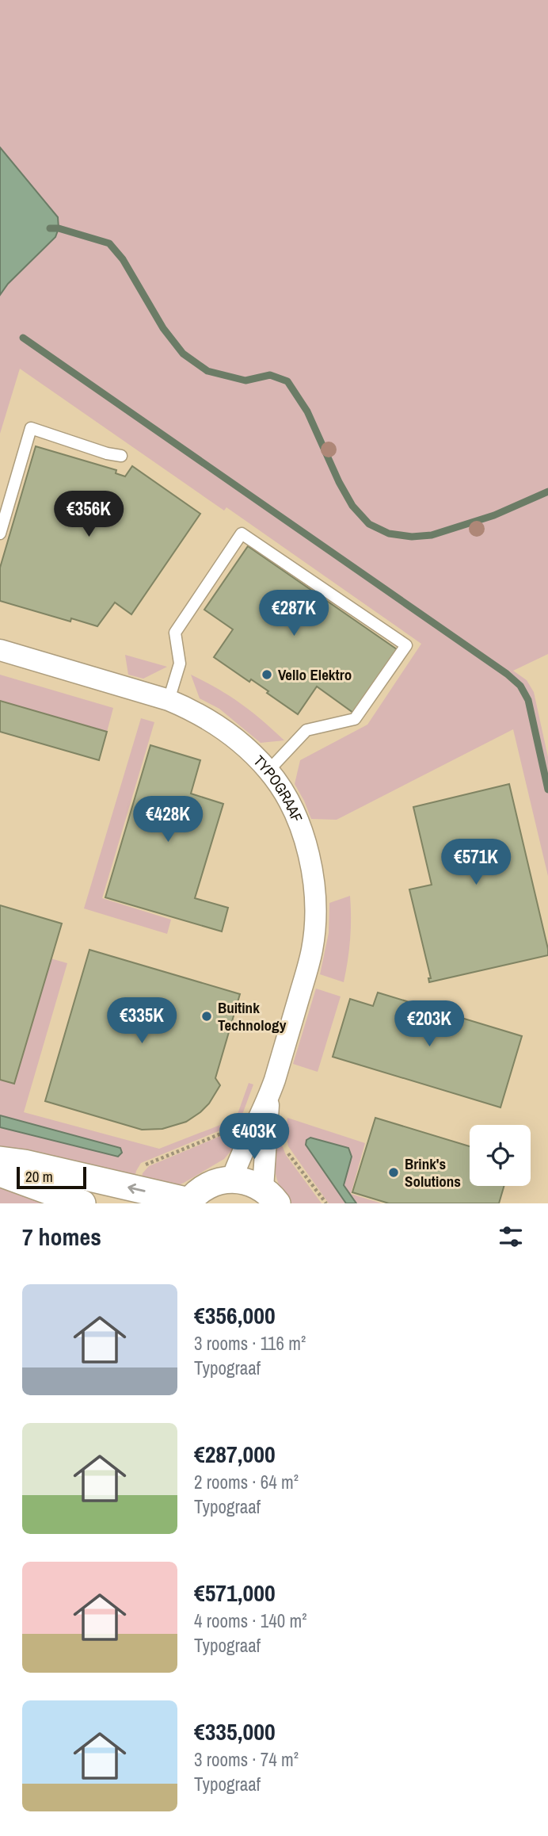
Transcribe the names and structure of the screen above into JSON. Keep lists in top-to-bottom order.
{
  "streets": {
    "street": ["TYPOGRAAF"]
  },
  "places": ["Vello Elektro", "Buitink Technology", "Brink's Solutions"],
  "scale_bar": "20 m",
  "page": {
    "price": [
      "€356K",
      "€287K",
      "€428K",
      "€571K",
      "€335K",
      "€203K",
      "€403K"
    ],
    "scale": "20 m",
    "heading": "7 homes",
    "list": [
      {
        "name": "€356,000",
        "note": "3 rooms · 116 m² · Typograaf"
      },
      {
        "name": "€287,000",
        "note": "2 rooms · 64 m² · Typograaf"
      },
      {
        "name": "€571,000",
        "note": "4 rooms · 140 m² · Typograaf"
      },
      {
        "name": "€335,000",
        "note": "3 rooms · 74 m² · Typograaf"
      }
    ]
  }
}
